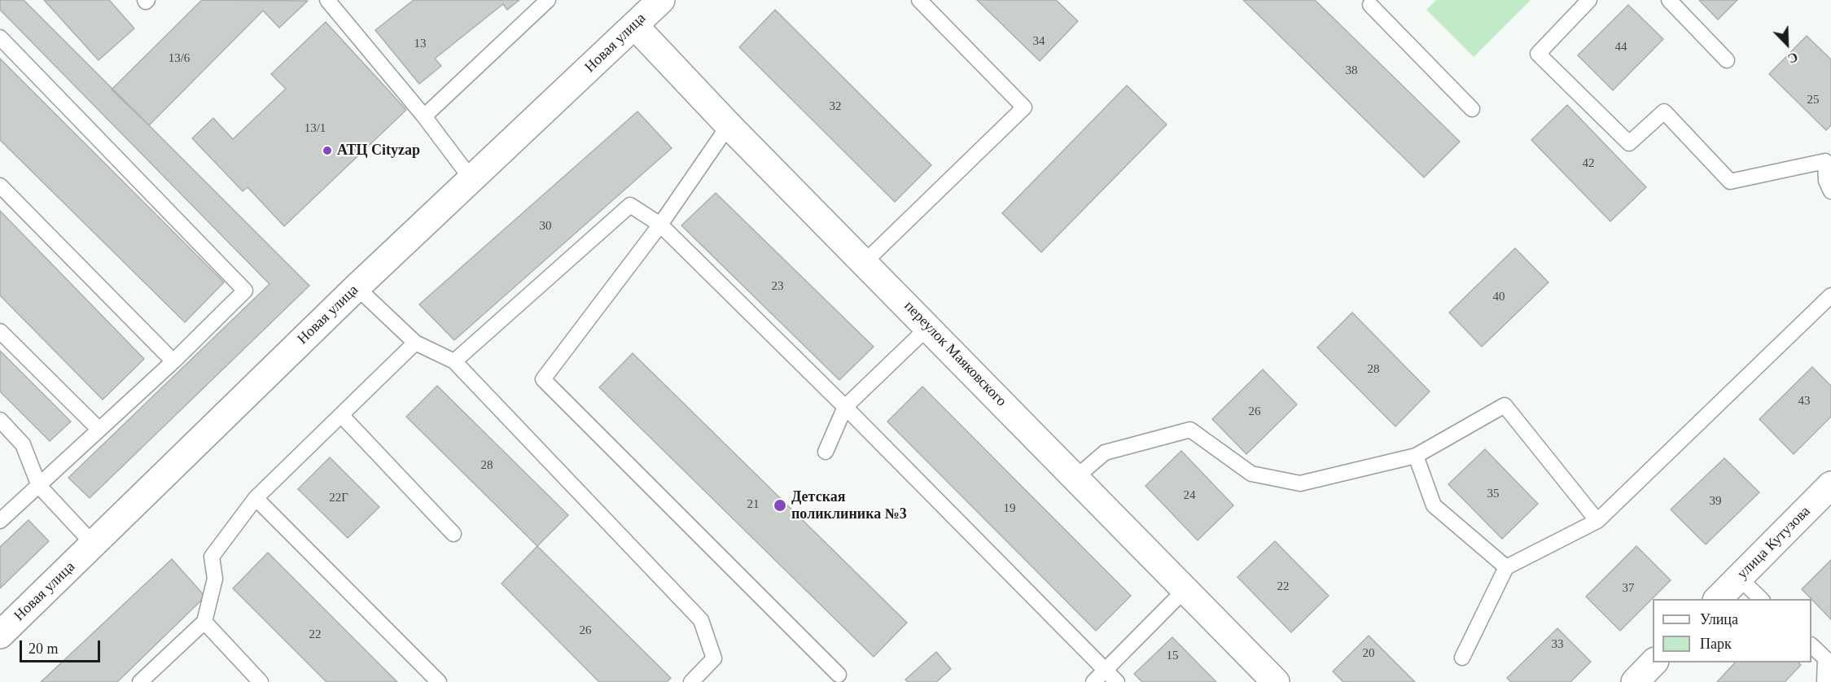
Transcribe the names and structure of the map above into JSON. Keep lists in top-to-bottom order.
{
  "streets": {
    "street": ["Новая улица", "переулок Маяковского", "улица Кутузова"]
  },
  "crossings": [
    ["Новая улица", "переулок Маяковского"]
  ],
  "places": ["АТЦ Cityzap", "Детская поликлиника №3"],
  "house_numbers": [
    "34",
    "13",
    "44",
    "13/6",
    "38",
    "25",
    "32",
    "13/1",
    "42",
    "30",
    "23",
    "40",
    "28",
    "43",
    "26",
    "28",
    "35",
    "24",
    "22Г",
    "39",
    "21",
    "19",
    "22",
    "37",
    "26",
    "22",
    "33",
    "20",
    "15"
  ],
  "legend": ["Улица", "Парк"],
  "scale_bar": "20 m",
  "north": "bottom right"
}
